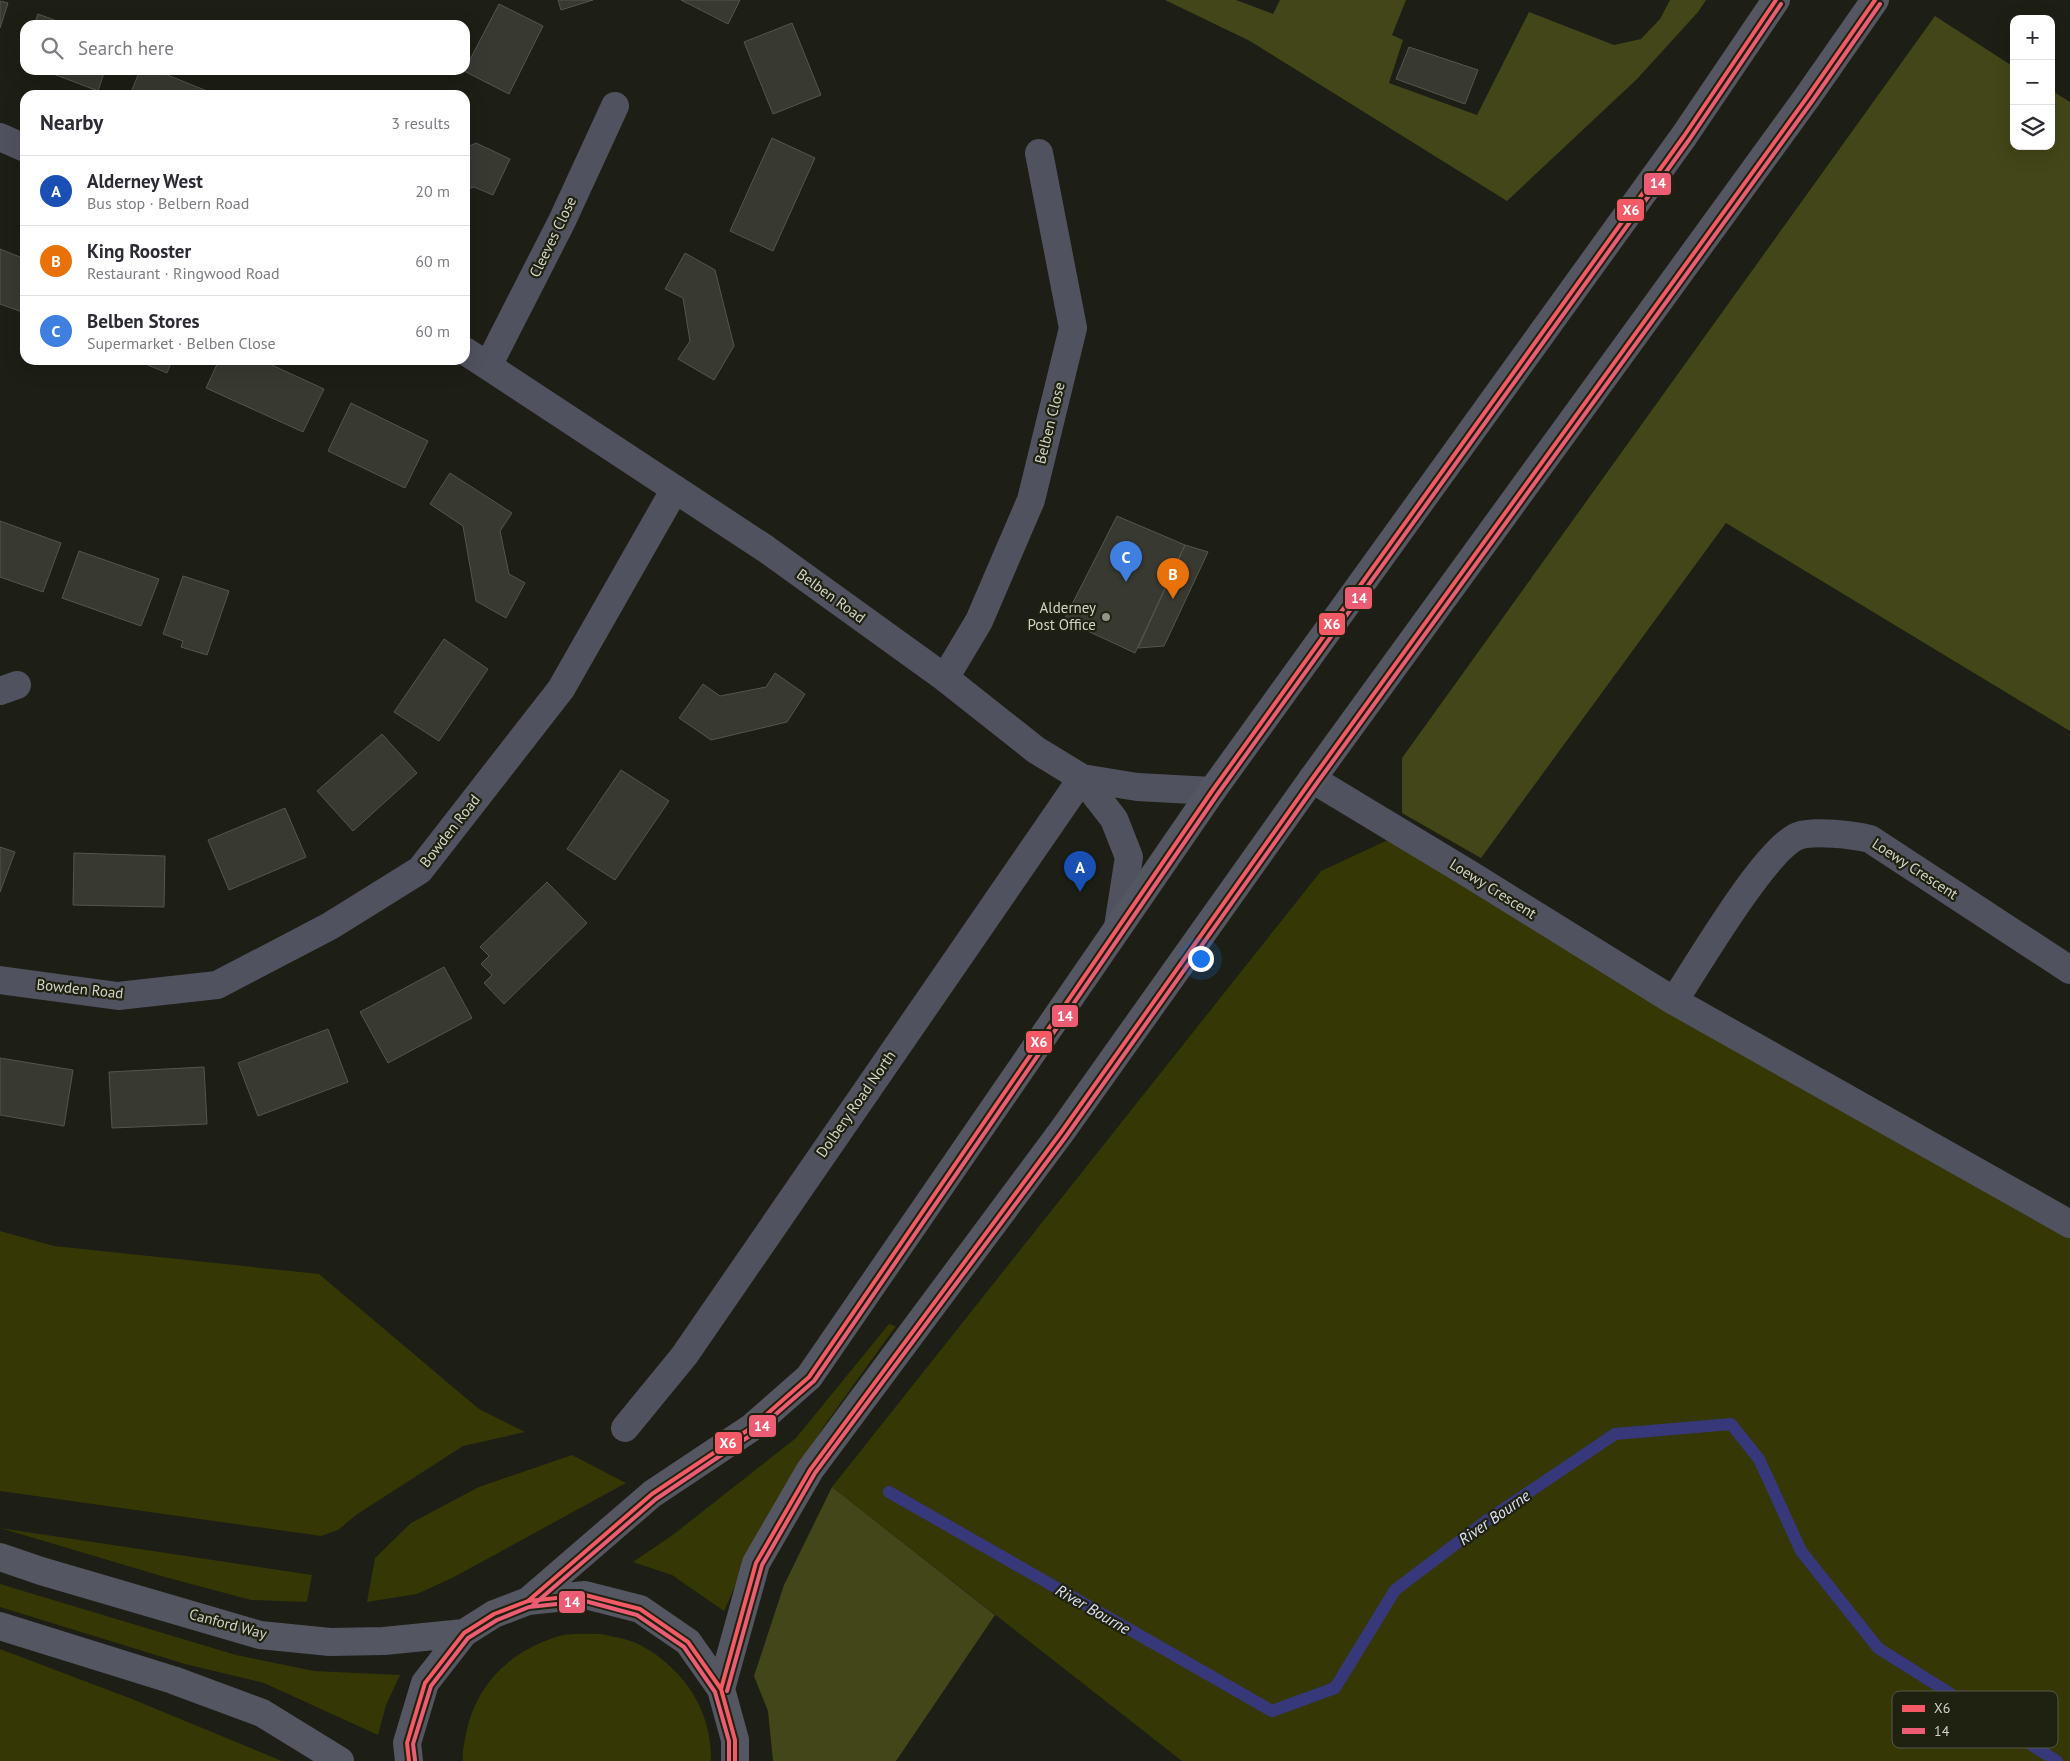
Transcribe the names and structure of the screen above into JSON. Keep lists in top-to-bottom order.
{
  "streets": {
    "highway": ["Canford Way"],
    "street": [
      "Cleeves Close",
      "Belben Close",
      "Belben Road",
      "Bowden Road",
      "Loewy Crescent",
      "Dolbery Road North"
    ]
  },
  "crossings": [
    ["Cleeves Close", "Belben Road"],
    ["Belben Close", "Belben Road"],
    ["Belben Road", "Bowden Road"],
    ["Belben Road", "Dolbery Road North"]
  ],
  "water": ["River Bourne"],
  "places": ["Alderney Post Office"],
  "lines": ["transit line X6", "transit line 14"],
  "legend": ["X6", "14"],
  "page": {
    "map_buttons": ["+", "−"],
    "search": "Search here",
    "heading": ["Nearby", "3 results"],
    "list": [
      {
        "mark": "A",
        "name": "Alderney West",
        "note": "Bus stop · Belbern Road",
        "value": "20 m"
      },
      {
        "mark": "B",
        "name": "King Rooster",
        "note": "Restaurant · Ringwood Road",
        "value": "60 m"
      },
      {
        "mark": "C",
        "name": "Belben Stores",
        "note": "Supermarket · Belben Close",
        "value": "60 m"
      }
    ],
    "pins": ["C", "B", "A"]
  }
}
